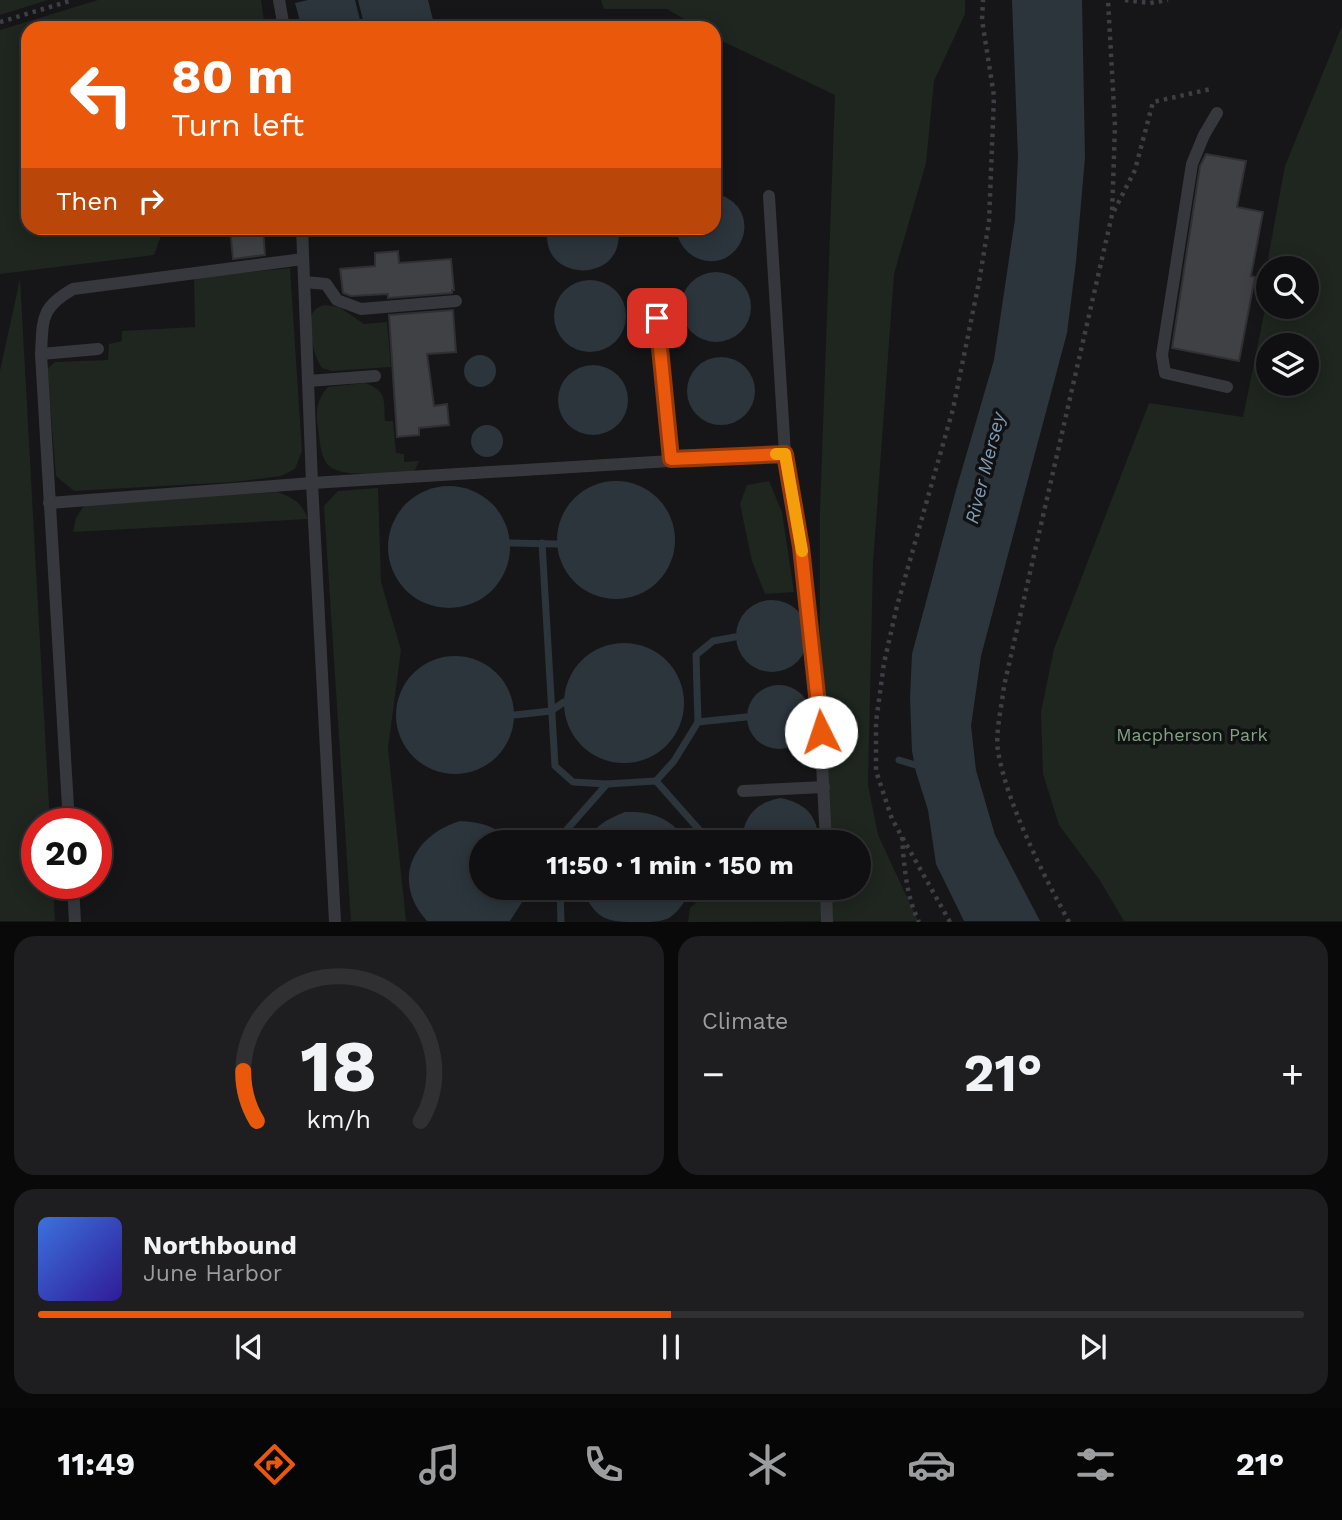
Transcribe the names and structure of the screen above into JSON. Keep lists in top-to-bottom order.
{
  "water": ["River Mersey"],
  "parks": ["Macpherson Park"],
  "page": {
    "turn": ["80 m", "Turn left"],
    "then": "Then",
    "limit": "20",
    "trip": "11:50 · 1 min · 150 m",
    "tile": "Climate",
    "heat": ["−", "21°", "+"],
    "song": ["Northbound", "June Harbor"],
    "tabs": ["11:49", "21°"],
    "gauge": ["18", "km/h"]
  }
}
